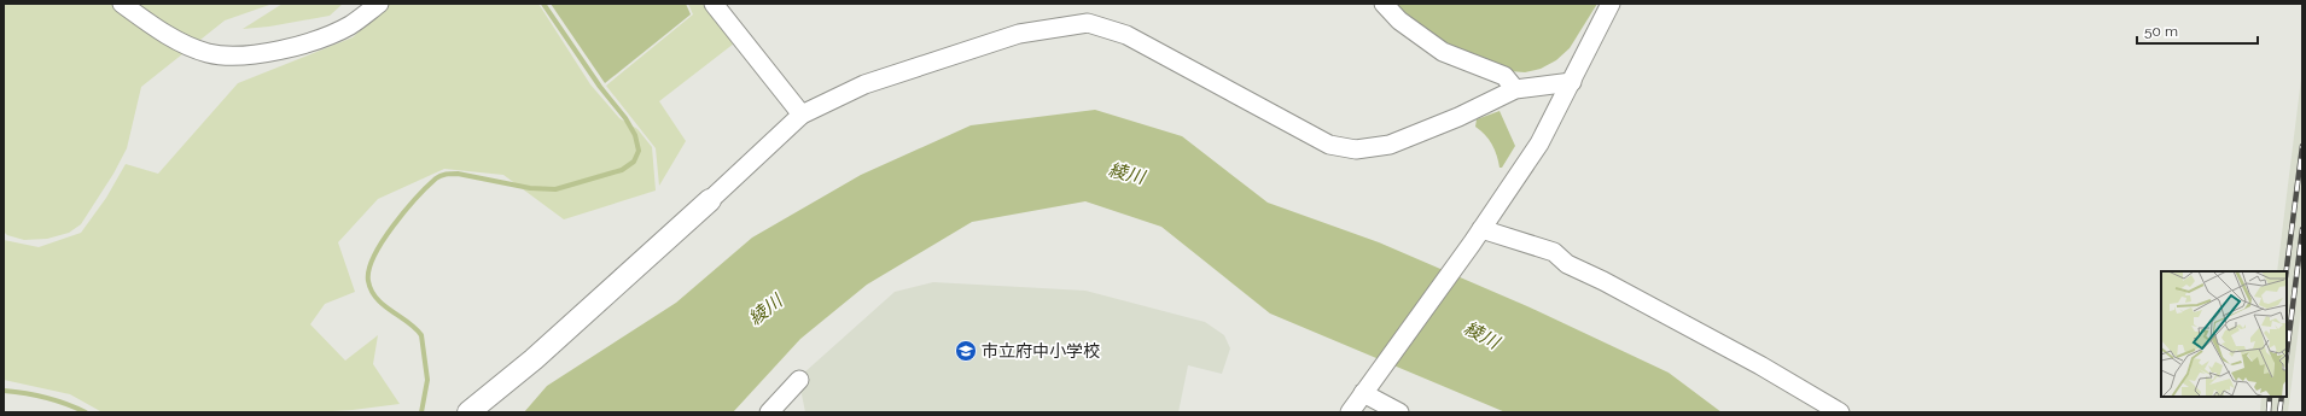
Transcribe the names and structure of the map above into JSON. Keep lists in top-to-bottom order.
{
  "water": ["綾川"],
  "places": {
    "school or university": ["市立府中小学校"]
  },
  "scale_bar": "50 m"
}
